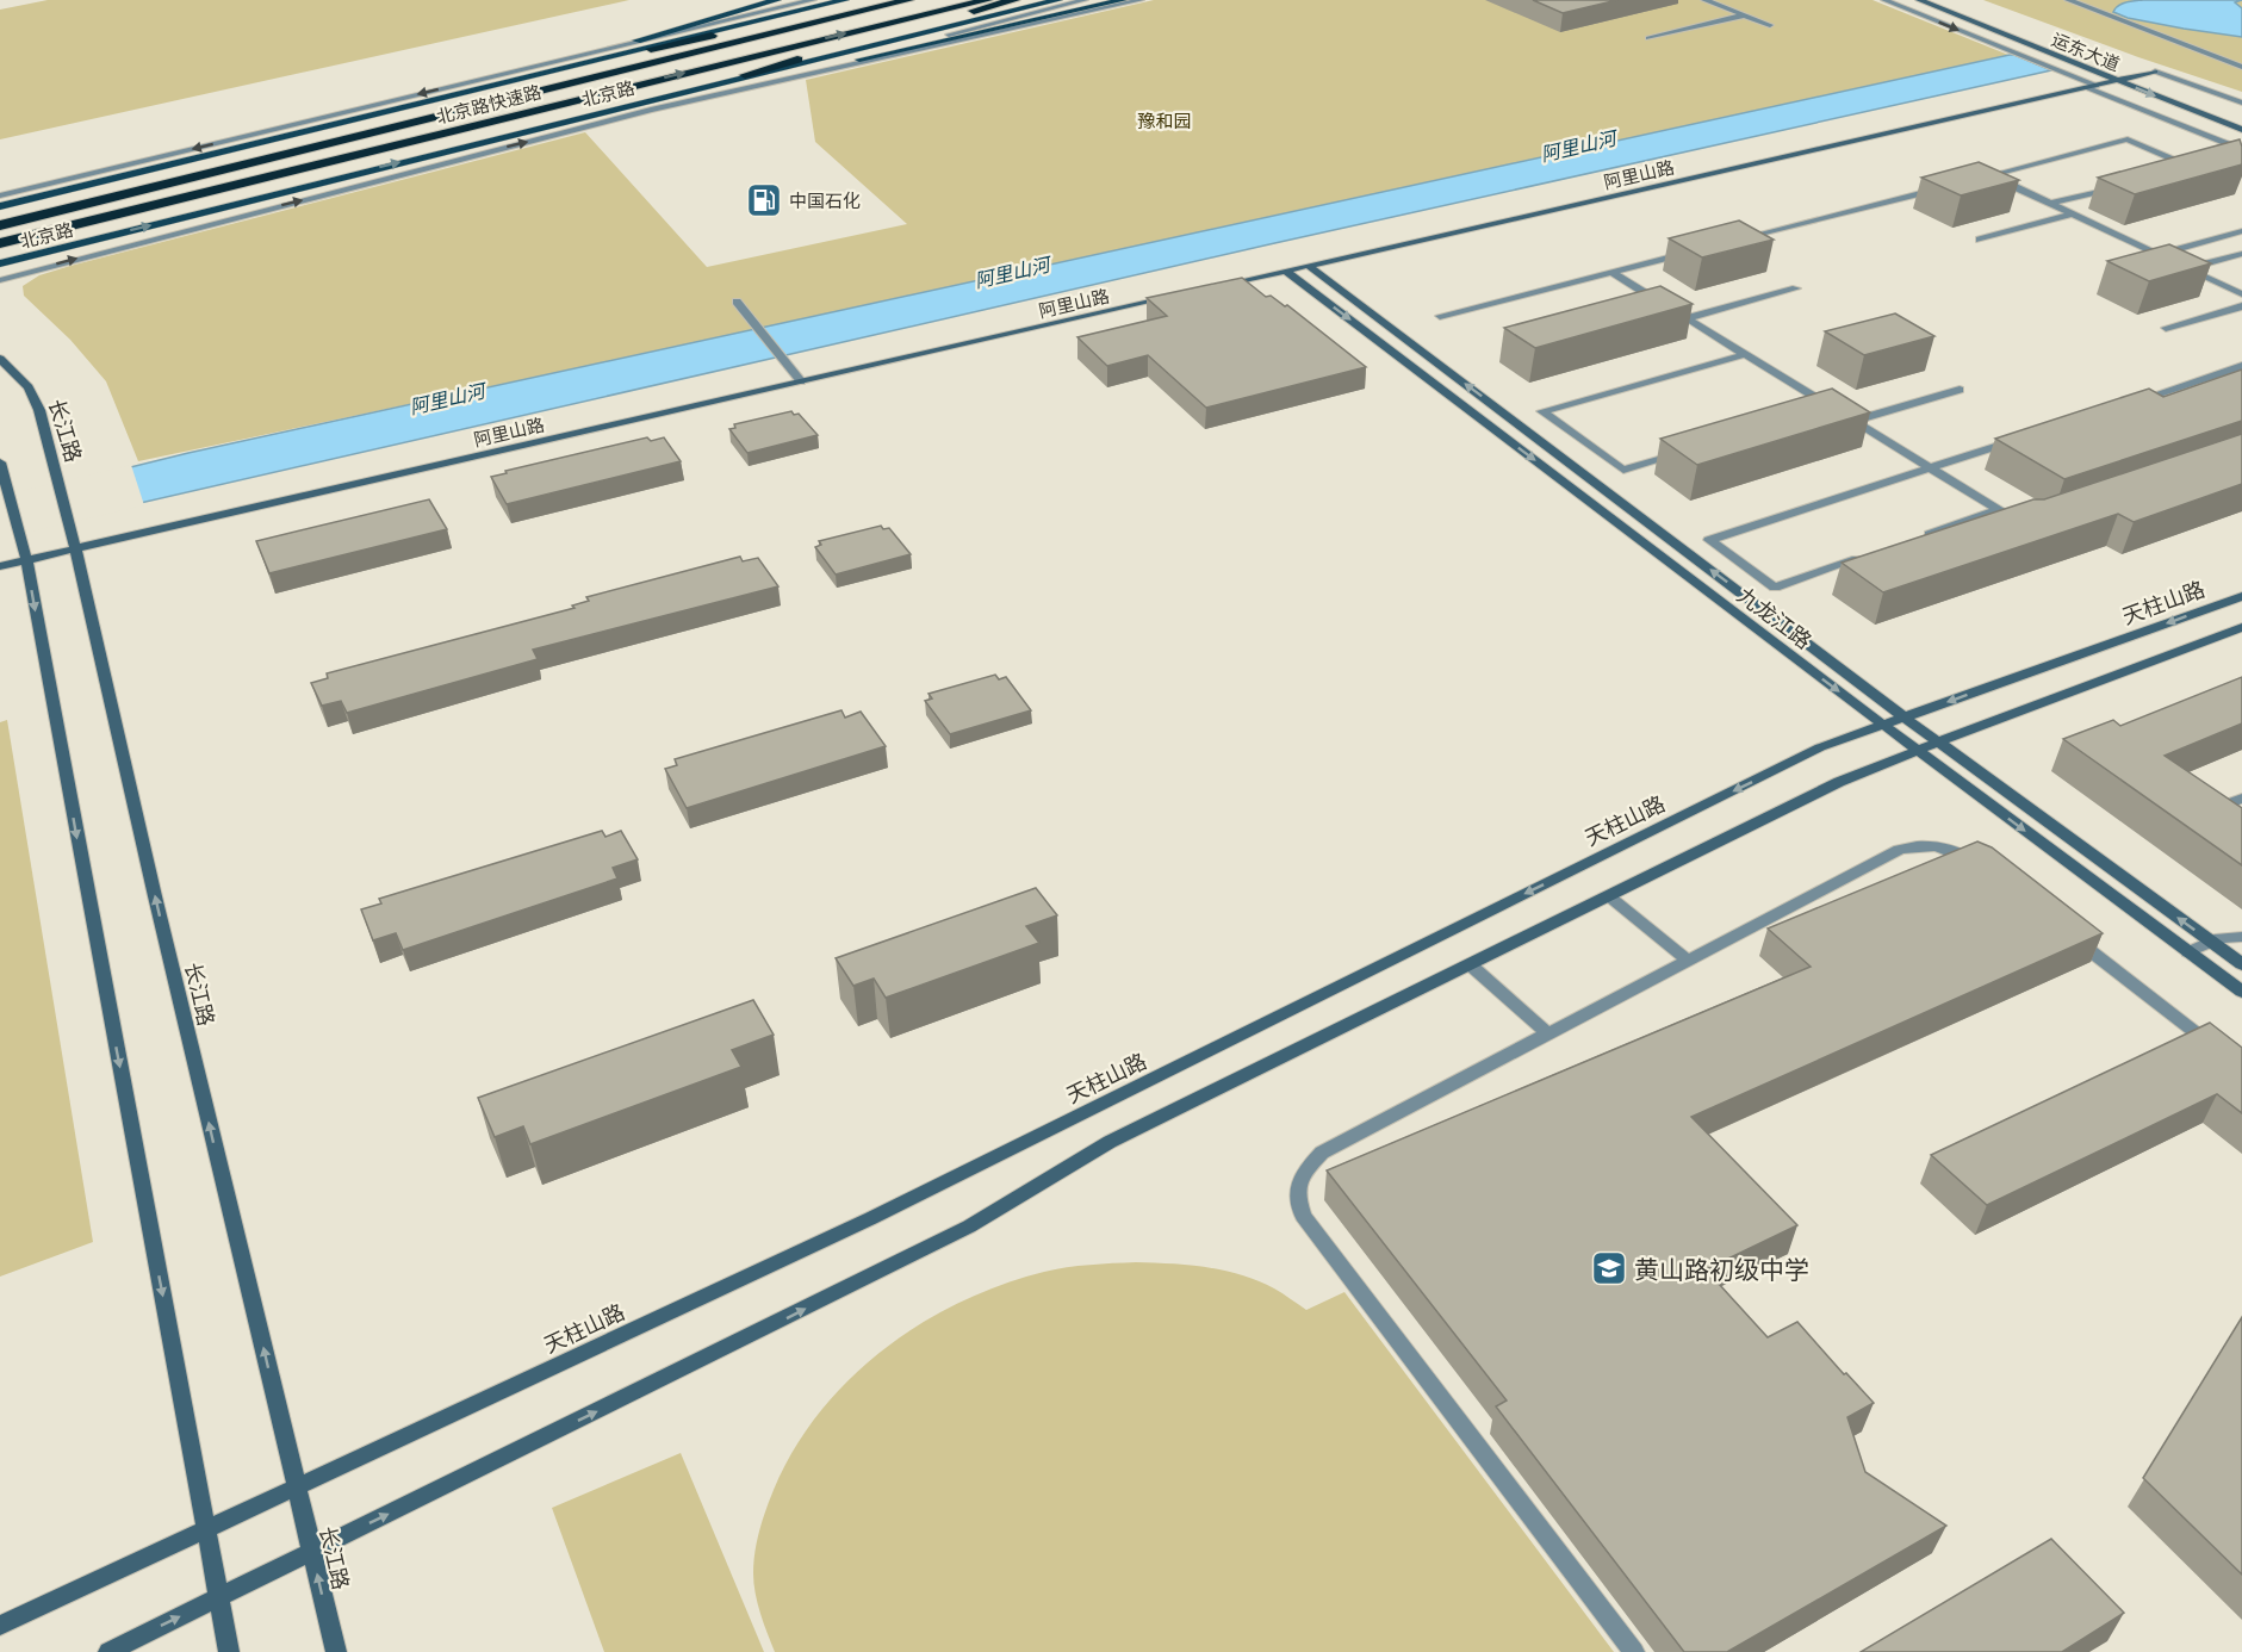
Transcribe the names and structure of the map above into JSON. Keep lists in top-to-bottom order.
{
  "streets": {
    "highway": ["北京路快速路"],
    "main road": ["北京路"],
    "street": [
      "运东大道",
      "阿里山路",
      "长江路",
      "天柱山路",
      "九龙江路"
    ]
  },
  "crossings": [
    ["运东大道", "阿里山路"],
    ["阿里山路", "长江路"],
    ["阿里山路", "九龙江路"],
    ["长江路", "天柱山路"],
    ["天柱山路", "九龙江路"]
  ],
  "water": ["阿里山河"],
  "parks": ["豫和园"],
  "places": {
    "fuel station": ["中国石化"],
    "school or university": ["黄山路初级中学"]
  }
}
